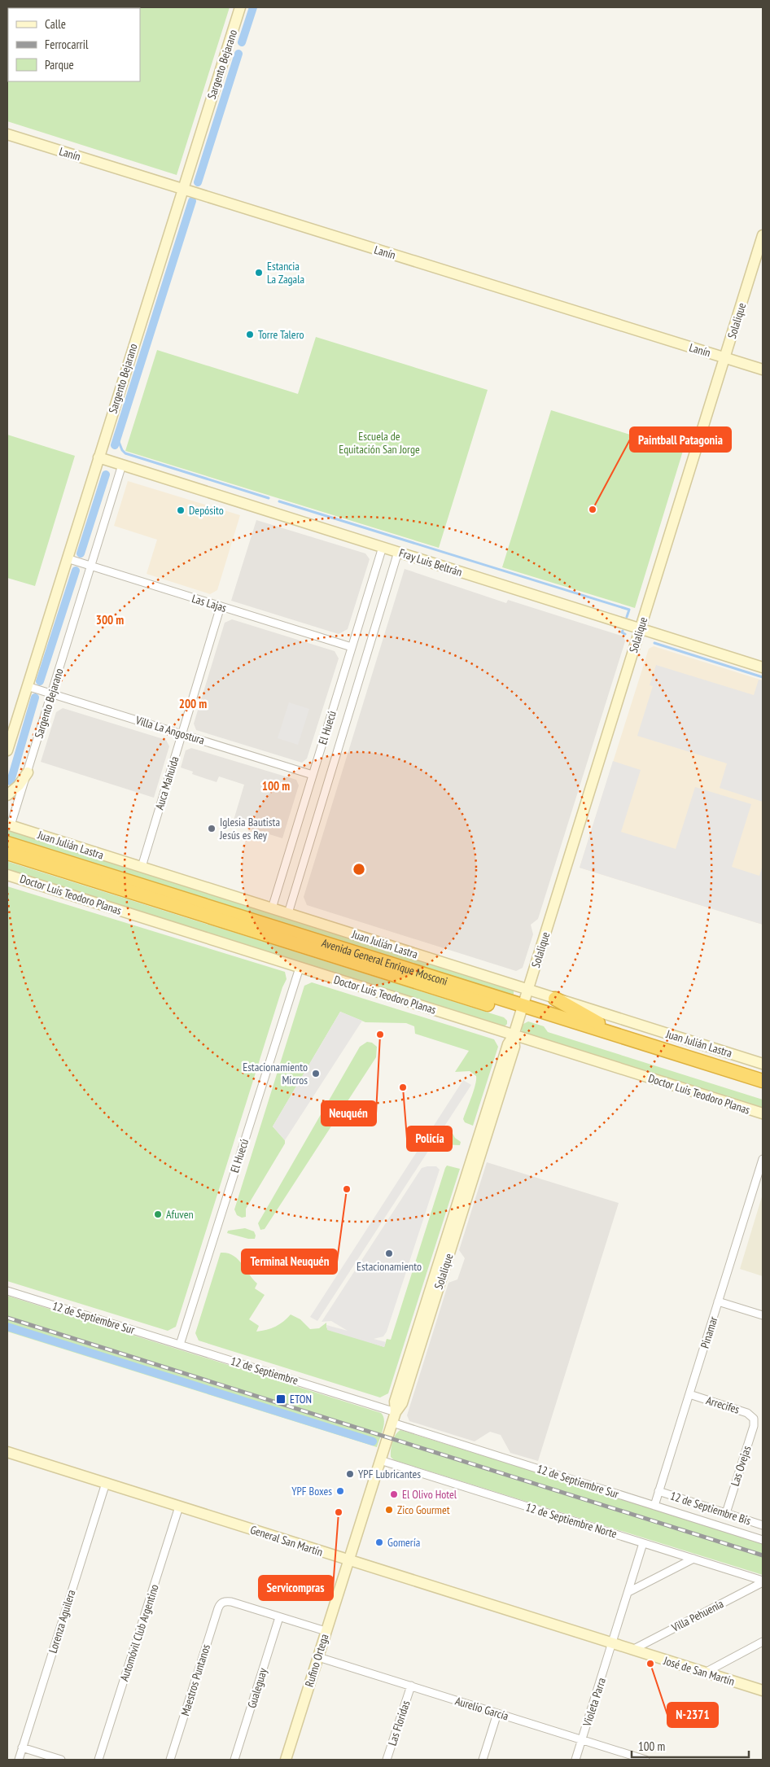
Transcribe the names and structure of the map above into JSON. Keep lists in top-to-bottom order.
{
  "streets": {
    "highway": ["Avenida General Enrique Mosconi"],
    "main road": [
      "Sargento Bejarano",
      "Lanín",
      "Solalique",
      "Fray Luis Beltrán",
      "Juan Julián Lastra",
      "Doctor Luis Teodoro Planas",
      "General San Martín",
      "Rufino Ortega",
      "José de San Martín"
    ],
    "street": [
      "Las Lajas",
      "El Huecú",
      "Villa La Angostura",
      "Auca Mahuida",
      "12 de Septiembre Sur",
      "Pinamar",
      "12 de Septiembre",
      "Arrecifes",
      "Las Ovejas",
      "12 de Septiembre Bis",
      "12 de Septiembre Norte",
      "Villa Pehuenia",
      "Lorenza Aguilera",
      "Automóvil Club Argentino",
      "Maestros Puntanos",
      "Gualeguay",
      "Violeta Parra",
      "Aurelio García",
      "Las Floridas"
    ]
  },
  "crossings": [
    ["Sargento Bejarano", "Lanín"],
    ["Sargento Bejarano", "Fray Luis Beltrán"],
    ["Sargento Bejarano", "Las Lajas"],
    ["Sargento Bejarano", "Villa La Angostura"],
    ["Sargento Bejarano", "Juan Julián Lastra"],
    ["Lanín", "Solalique"],
    ["Solalique", "Fray Luis Beltrán"],
    ["Solalique", "Juan Julián Lastra"],
    ["Solalique", "Doctor Luis Teodoro Planas"],
    ["Solalique", "Avenida General Enrique Mosconi"],
    ["Solalique", "12 de Septiembre Sur"],
    ["Solalique", "12 de Septiembre"],
    ["Solalique", "12 de Septiembre Norte"],
    ["Solalique", "General San Martín"],
    ["Solalique", "Rufino Ortega"],
    ["Fray Luis Beltrán", "El Huecú"],
    ["Las Lajas", "El Huecú"],
    ["Las Lajas", "Auca Mahuida"],
    ["El Huecú", "Villa La Angostura"],
    ["El Huecú", "Juan Julián Lastra"],
    ["El Huecú", "Doctor Luis Teodoro Planas"],
    ["El Huecú", "12 de Septiembre Sur"],
    ["El Huecú", "12 de Septiembre"],
    ["Villa La Angostura", "Auca Mahuida"],
    ["Auca Mahuida", "Juan Julián Lastra"],
    ["12 de Septiembre Sur", "Pinamar"],
    ["12 de Septiembre Sur", "12 de Septiembre"],
    ["Pinamar", "Arrecifes"],
    ["Pinamar", "12 de Septiembre Bis"],
    ["Arrecifes", "Las Ovejas"],
    ["Las Ovejas", "12 de Septiembre Bis"],
    ["12 de Septiembre Norte", "Villa Pehuenia"],
    ["General San Martín", "Lorenza Aguilera"],
    ["General San Martín", "Automóvil Club Argentino"],
    ["General San Martín", "Rufino Ortega"],
    ["General San Martín", "José de San Martín"],
    ["General San Martín", "Violeta Parra"],
    ["Villa Pehuenia", "José de San Martín"],
    ["Rufino Ortega", "Aurelio García"],
    ["José de San Martín", "Violeta Parra"],
    ["Maestros Puntanos", "Gualeguay"],
    ["Violeta Parra", "Aurelio García"],
    ["Aurelio García", "Las Floridas"]
  ],
  "parks": ["Escuela de Equitación San Jorge"],
  "places": {
    "other": [
      "Estancia La Zagala",
      "Torre Talero",
      "Paintball Patagonia",
      "Depósito",
      "Iglesia Bautista Jesús es Rey",
      "Neuquén",
      "Estacionamiento Micros",
      "Policía",
      "Terminal Neuquén",
      "Afuven",
      "Estacionamiento",
      "YPF Lubricantes",
      "YPF Boxes",
      "El Olivo Hotel",
      "Zico Gourmet",
      "Servicompras",
      "Gomería",
      "N-2371"
    ],
    "transit": ["ETON"]
  },
  "legend": ["Calle", "Ferrocarril", "Parque"],
  "scale_bar": "100 m",
  "rings": ["300 m", "200 m", "100 m"]
}
